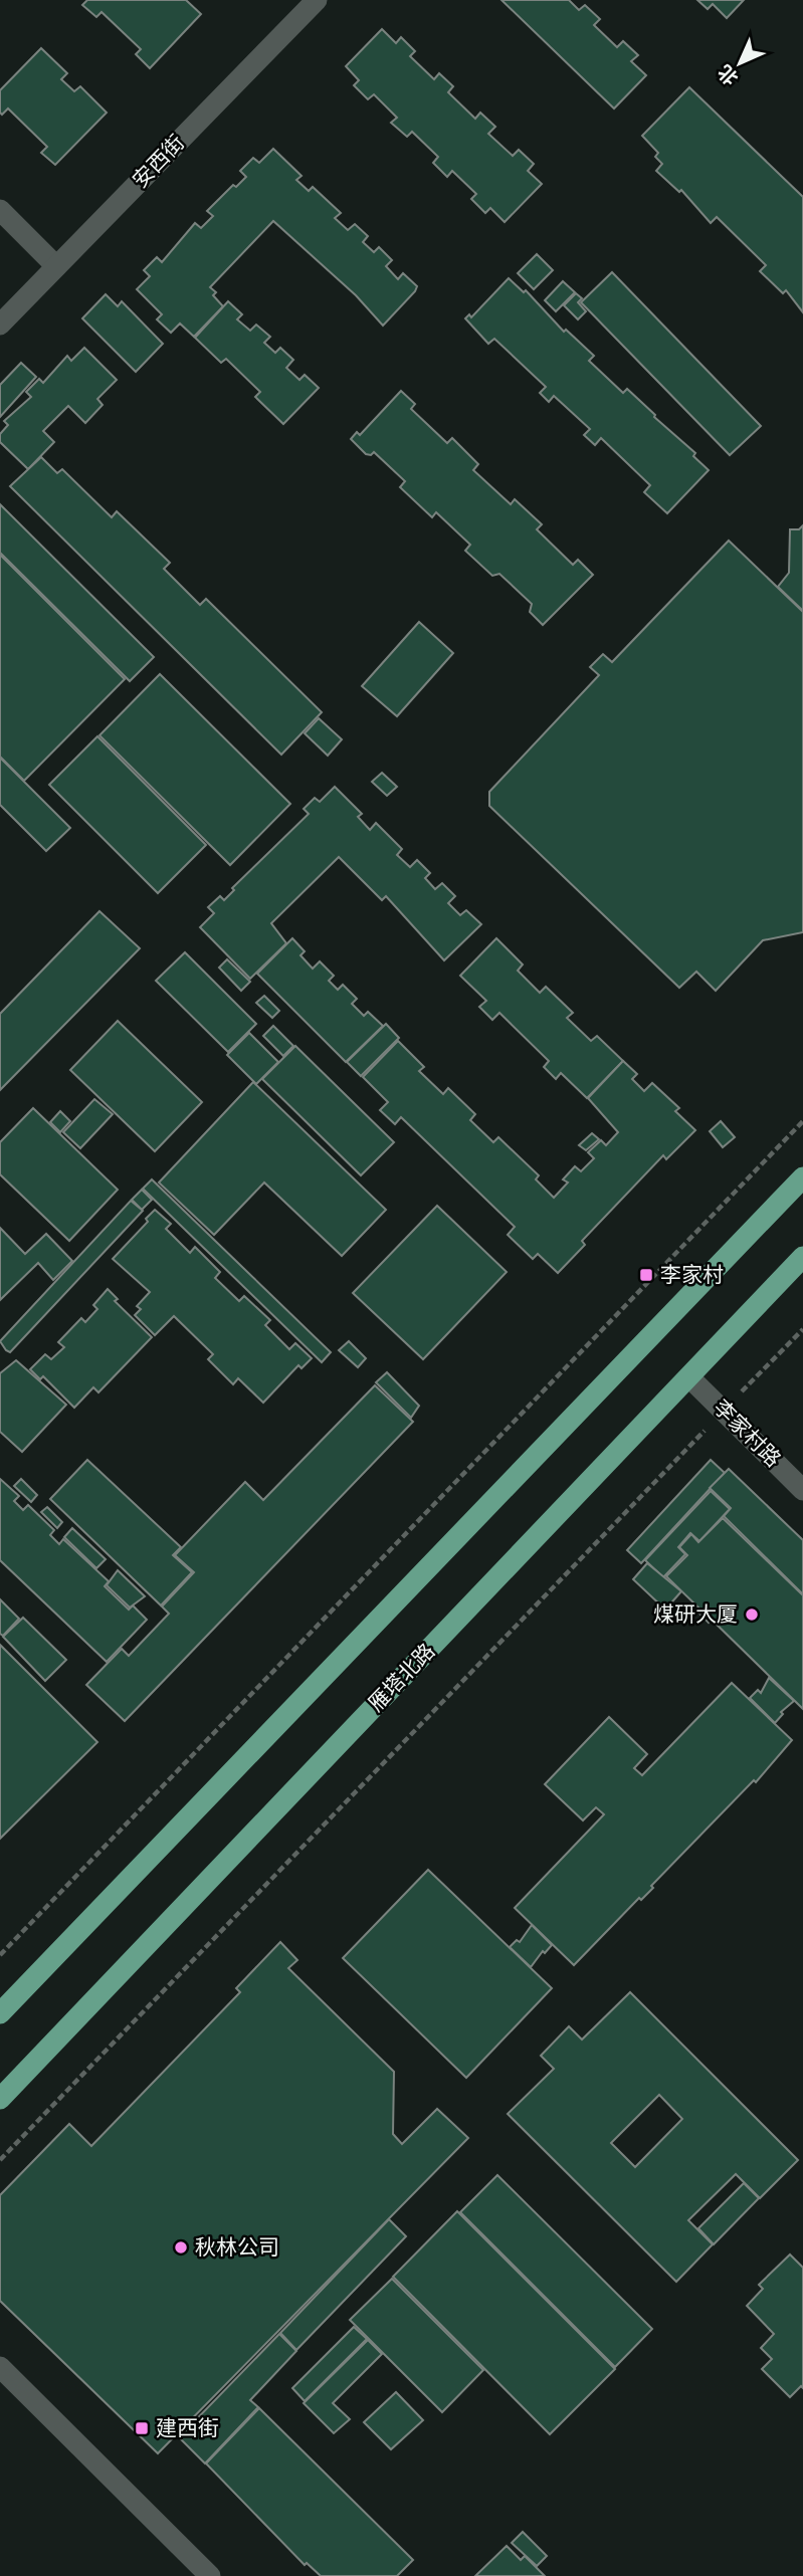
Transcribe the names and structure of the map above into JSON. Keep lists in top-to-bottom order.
{
  "streets": {
    "main road": ["雁塔北路"],
    "street": ["安西街", "李家村路"]
  },
  "crossings": [
    ["李家村路", "雁塔北路"]
  ],
  "places": {
    "transit": ["李家村", "建西街"],
    "other": ["煤研大厦", "秋林公司"]
  },
  "north": "bottom left"
}
